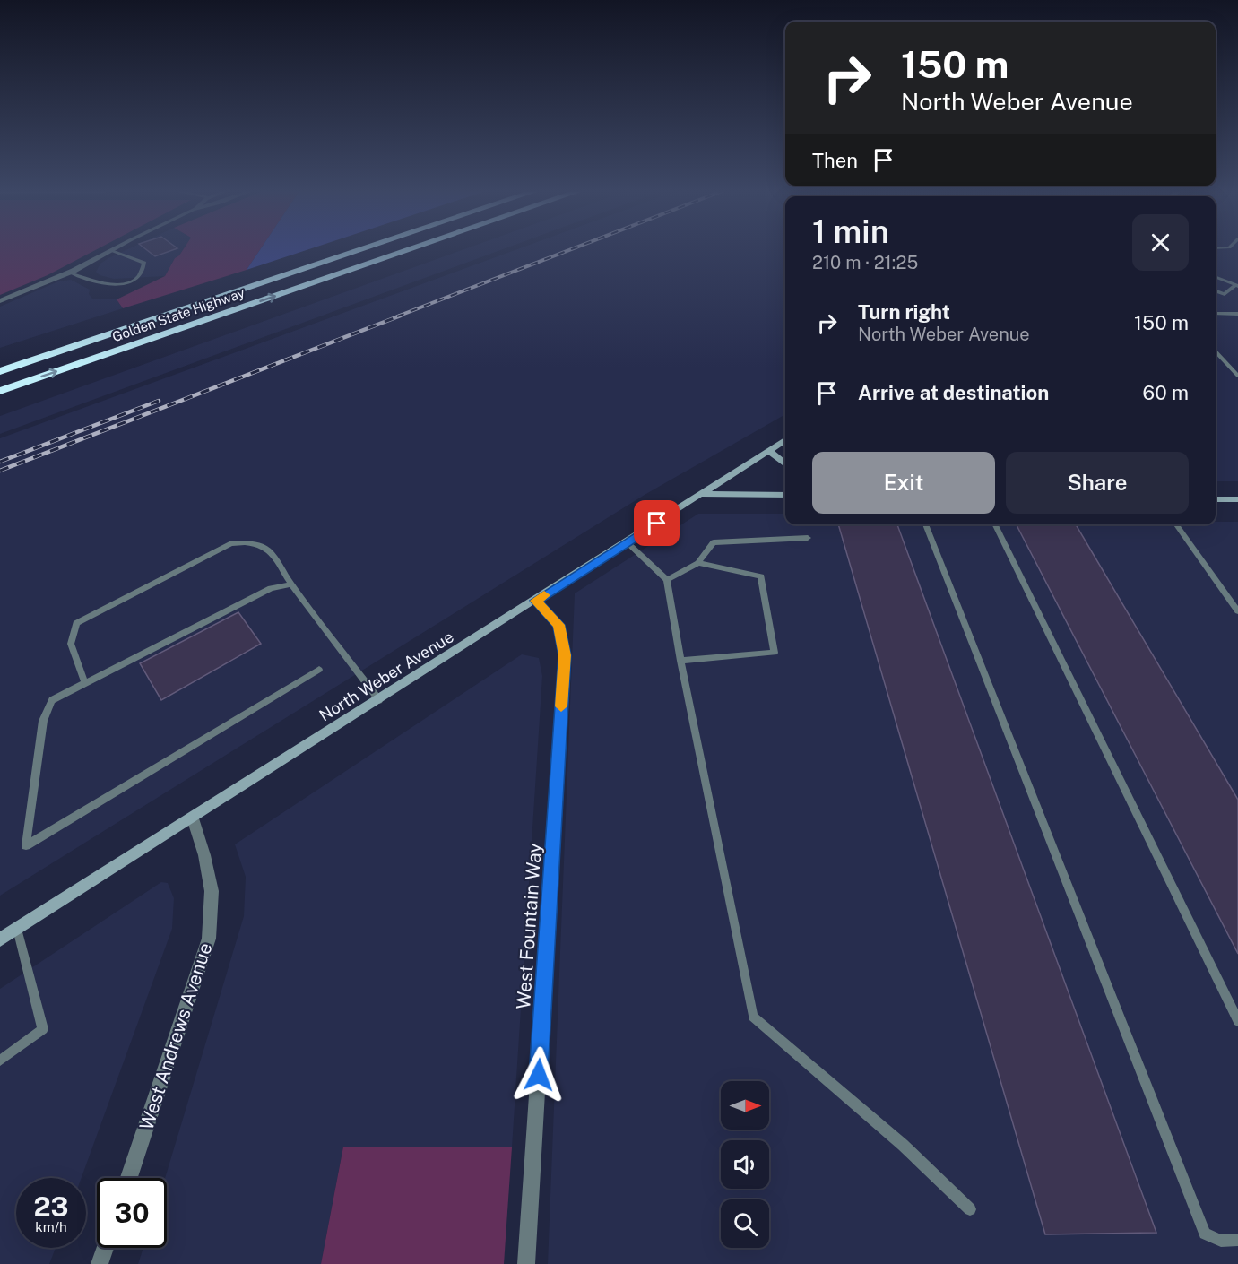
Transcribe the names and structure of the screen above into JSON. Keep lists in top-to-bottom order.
{
  "streets": {
    "highway": ["Golden State Highway"],
    "main road": ["North Weber Avenue"],
    "street": ["West Fountain Way", "West Andrews Avenue"]
  },
  "crossings": [
    ["North Weber Avenue", "West Fountain Way"],
    ["North Weber Avenue", "West Andrews Avenue"]
  ],
  "north": "right",
  "page": {
    "turn": ["150 m", "North Weber Avenue"],
    "then": "Then",
    "heading": ["1 min", "210 m · 21:25"],
    "list": [
      {
        "name": "Turn right",
        "note": "North Weber Avenue",
        "value": "150 m"
      },
      {
        "name": "Arrive at destination",
        "value": "60 m"
      }
    ],
    "buttons": ["Exit", "Share"],
    "speed": "23 km/h",
    "limit": "30"
  }
}
